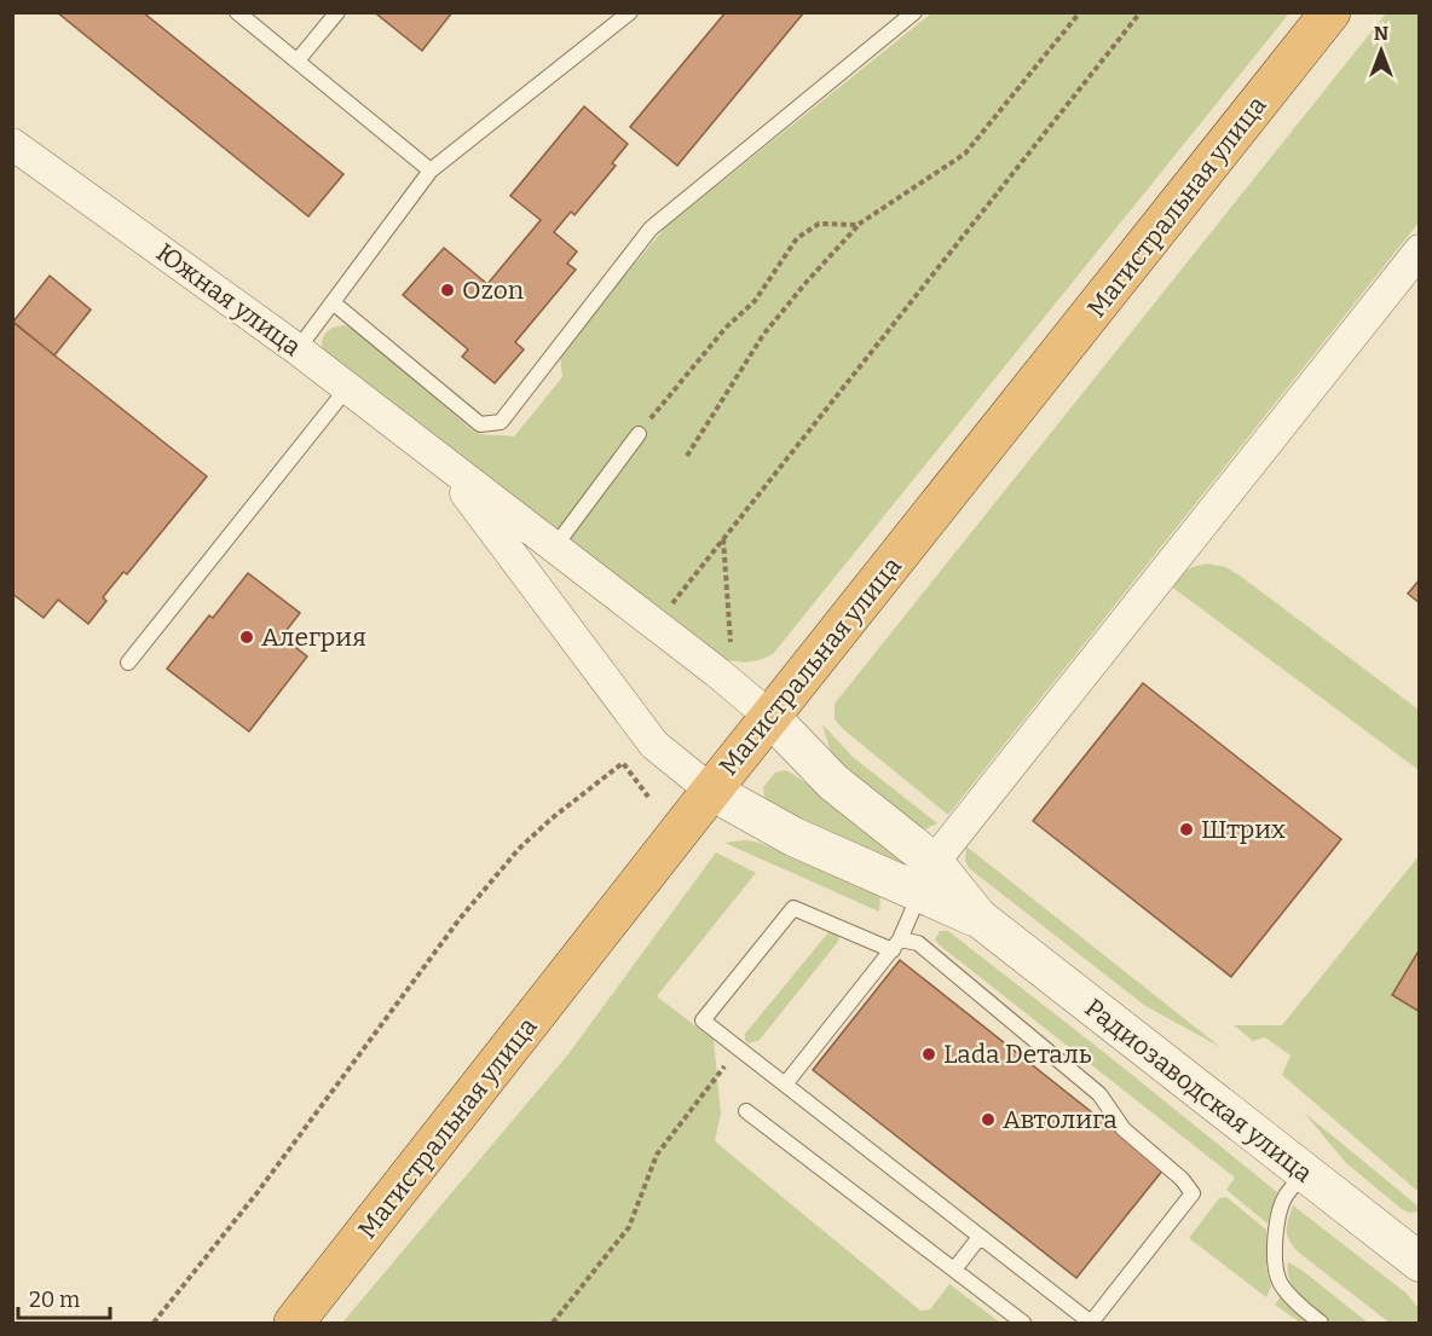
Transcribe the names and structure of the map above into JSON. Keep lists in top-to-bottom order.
{
  "streets": {
    "highway": ["Магистральная улица"],
    "street": ["Южная улица", "Радиозаводская улица"]
  },
  "crossings": [
    ["Магистральная улица", "Южная улица"],
    ["Магистральная улица", "Радиозаводская улица"],
    ["Южная улица", "Радиозаводская улица"]
  ],
  "places": [
    "Ozon",
    "Алегрия",
    "Штрих",
    "Lada Dеталь",
    "Автолига"
  ],
  "scale_bar": "20 m",
  "north": "top"
}
